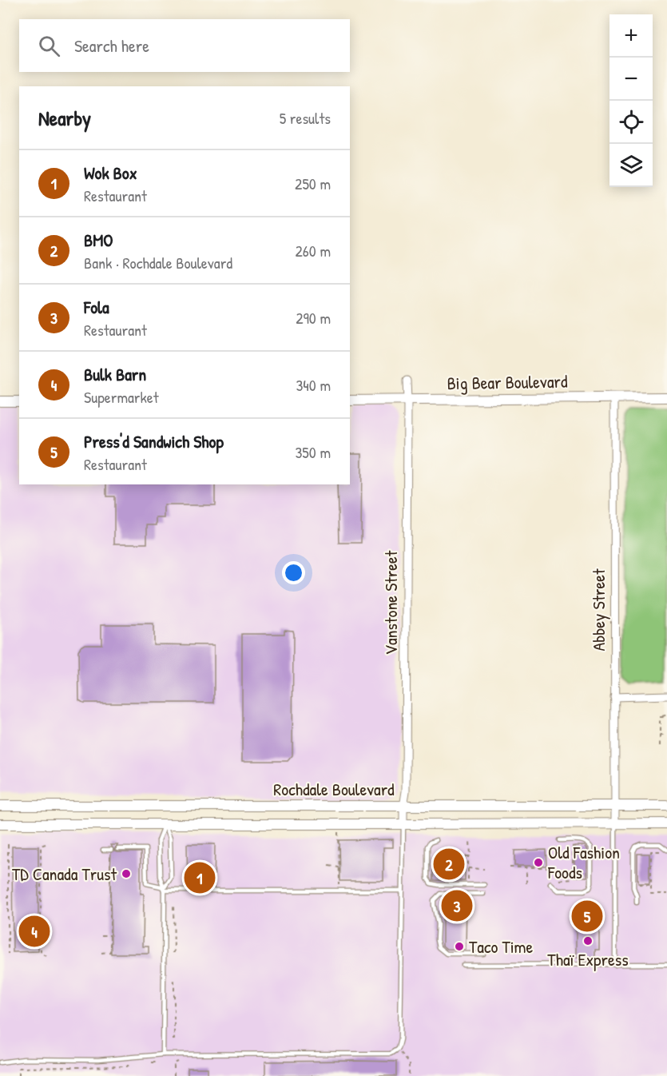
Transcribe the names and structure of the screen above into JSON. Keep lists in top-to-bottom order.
{
  "streets": {
    "street": [
      "Big Bear Boulevard",
      "Vanstone Street",
      "Abbey Street",
      "Rochdale Boulevard"
    ]
  },
  "crossings": [
    ["Big Bear Boulevard", "Vanstone Street"],
    ["Big Bear Boulevard", "Abbey Street"],
    ["Vanstone Street", "Rochdale Boulevard"],
    ["Abbey Street", "Rochdale Boulevard"]
  ],
  "places": [
    "Old Fashion Foods",
    "TD Canada Trust",
    "Thaï Express",
    "Taco Time"
  ],
  "page": {
    "map_buttons": ["+", "−"],
    "search": "Search here",
    "heading": ["Nearby", "5 results"],
    "list": [
      {
        "mark": "1",
        "name": "Wok Box",
        "note": "Restaurant",
        "value": "250 m"
      },
      {
        "mark": "2",
        "name": "BMO",
        "note": "Bank · Rochdale Boulevard",
        "value": "260 m"
      },
      {
        "mark": "3",
        "name": "Fola",
        "note": "Restaurant",
        "value": "290 m"
      },
      {
        "mark": "4",
        "name": "Bulk Barn",
        "note": "Supermarket",
        "value": "340 m"
      },
      {
        "mark": "5",
        "name": "Press'd Sandwich Shop",
        "note": "Restaurant",
        "value": "350 m"
      }
    ],
    "pins": [
      "2",
      "1",
      "3",
      "5",
      "4"
    ]
  }
}
